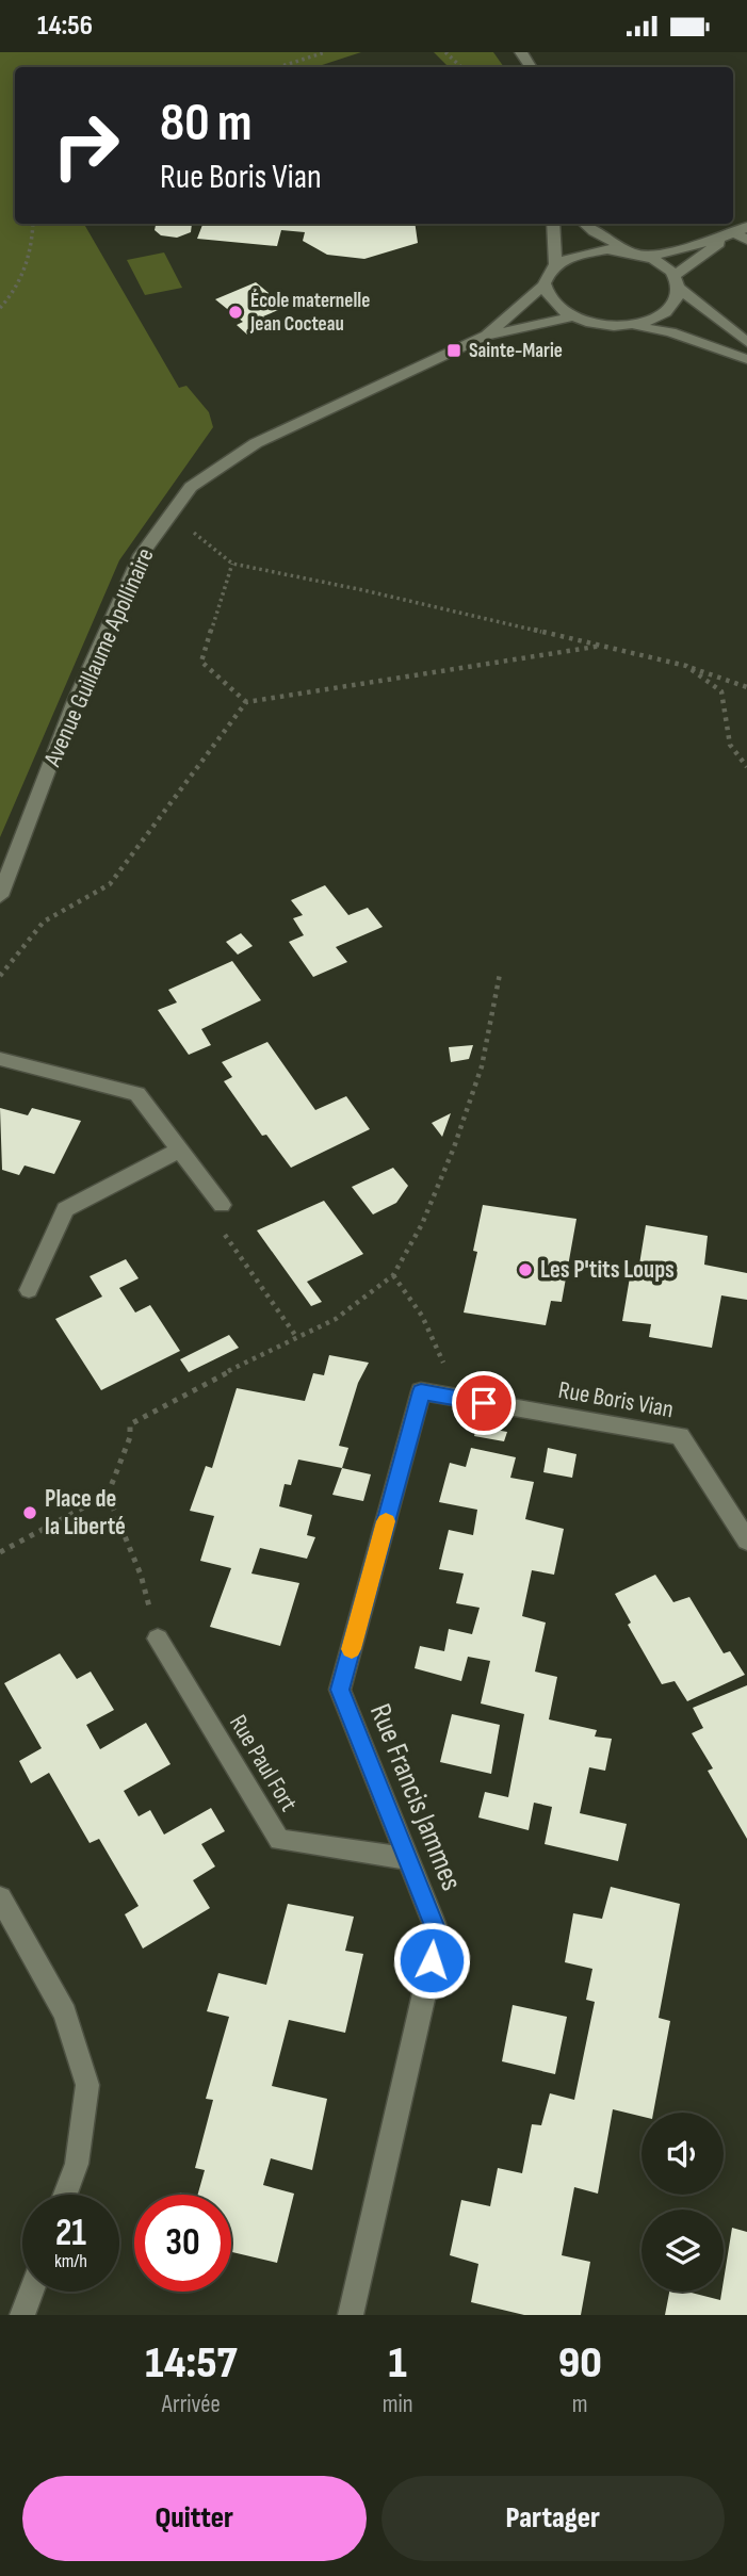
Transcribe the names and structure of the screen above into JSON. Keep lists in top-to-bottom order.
{
  "streets": {
    "street": [
      "Avenue Guillaume Apollinaire",
      "Rue Boris Vian",
      "Rue Paul Fort",
      "Rue Francis Jammes"
    ]
  },
  "crossings": [
    ["Rue Boris Vian", "Rue Francis Jammes"],
    ["Rue Paul Fort", "Rue Francis Jammes"]
  ],
  "places": {
    "other": ["École maternelle Jean Cocteau", "Les P'tits Loups", "Place de la Liberté"],
    "transit": ["Sainte-Marie"]
  },
  "page": {
    "status": "14:56",
    "turn": ["80 m", "Rue Boris Vian"],
    "speed": "21 km/h",
    "limit": "30",
    "eta": [
      "14:57",
      "Arrivée",
      "1",
      "min",
      "90",
      "m"
    ],
    "buttons": ["Quitter", "Partager"]
  }
}
